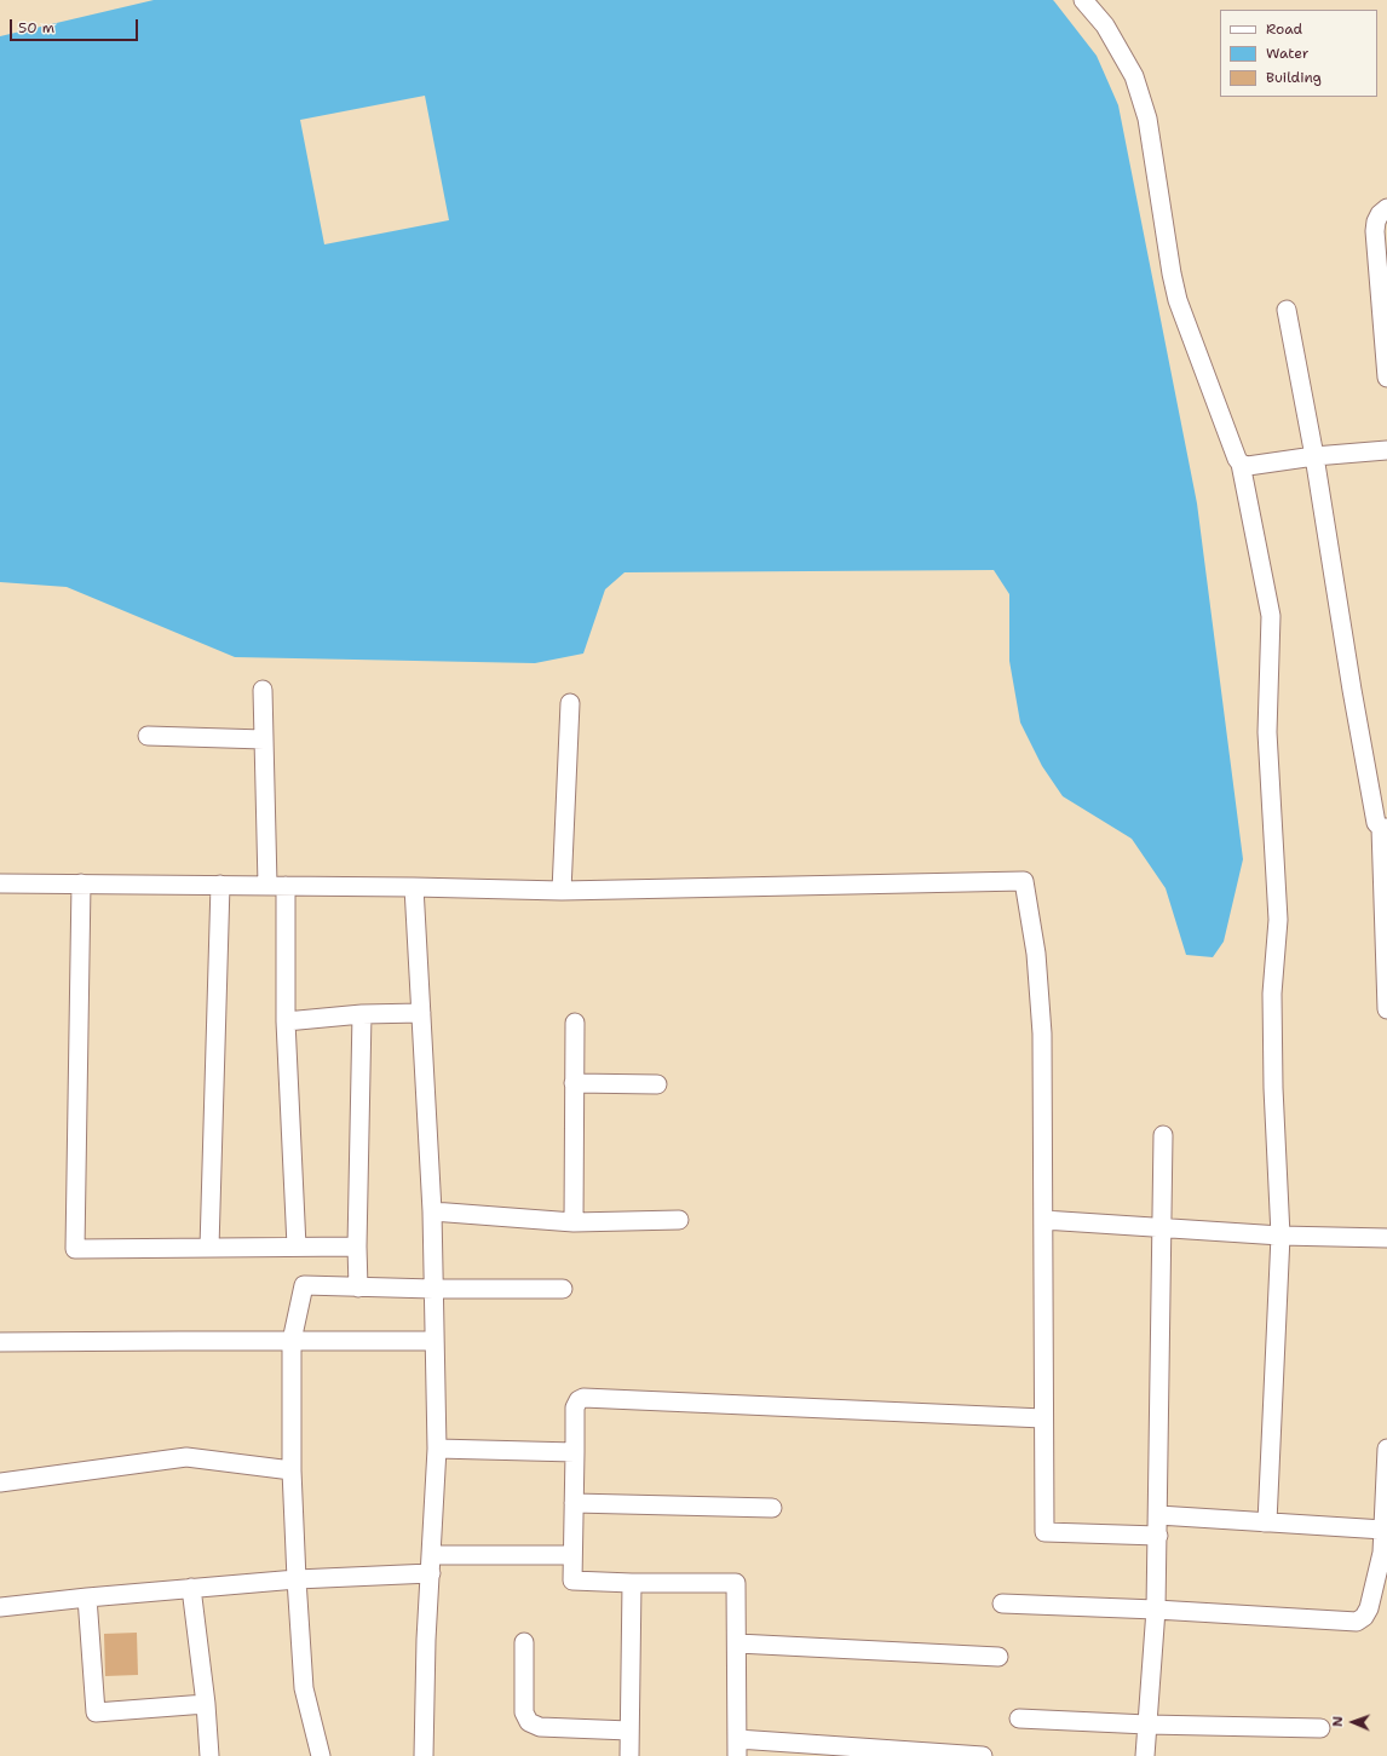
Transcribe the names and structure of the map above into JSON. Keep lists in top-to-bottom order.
{
  "legend": ["Road", "Water", "Building"],
  "scale_bar": "50 m",
  "north": "left"
}
